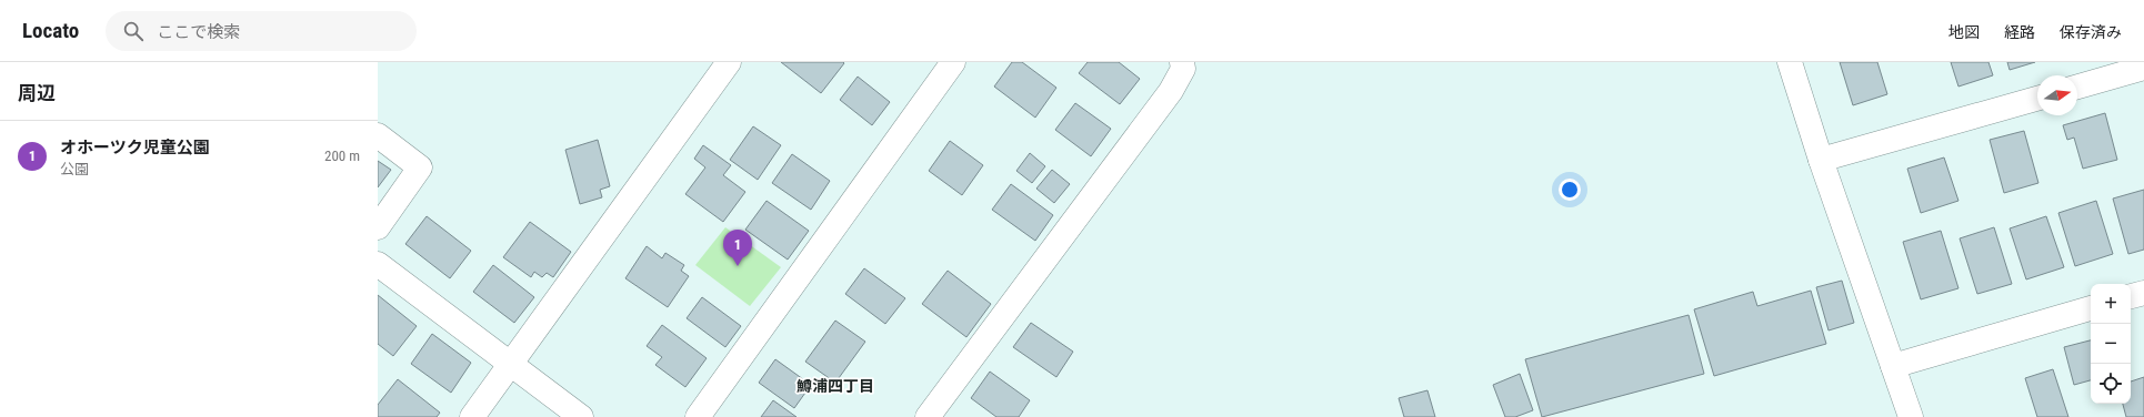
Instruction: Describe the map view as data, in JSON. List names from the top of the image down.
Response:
{
  "districts": ["鱒浦四丁目"],
  "north": "right",
  "page": {
    "header": "Locato",
    "search": "ここで検索",
    "nav": ["地図", "経路", "保存済み"],
    "heading": "周辺",
    "list": [
      {
        "mark": "1",
        "name": "オホーツク児童公園",
        "note": "公園",
        "value": "200 m"
      }
    ],
    "pins": "1",
    "map_buttons": ["+", "−"]
  }
}
